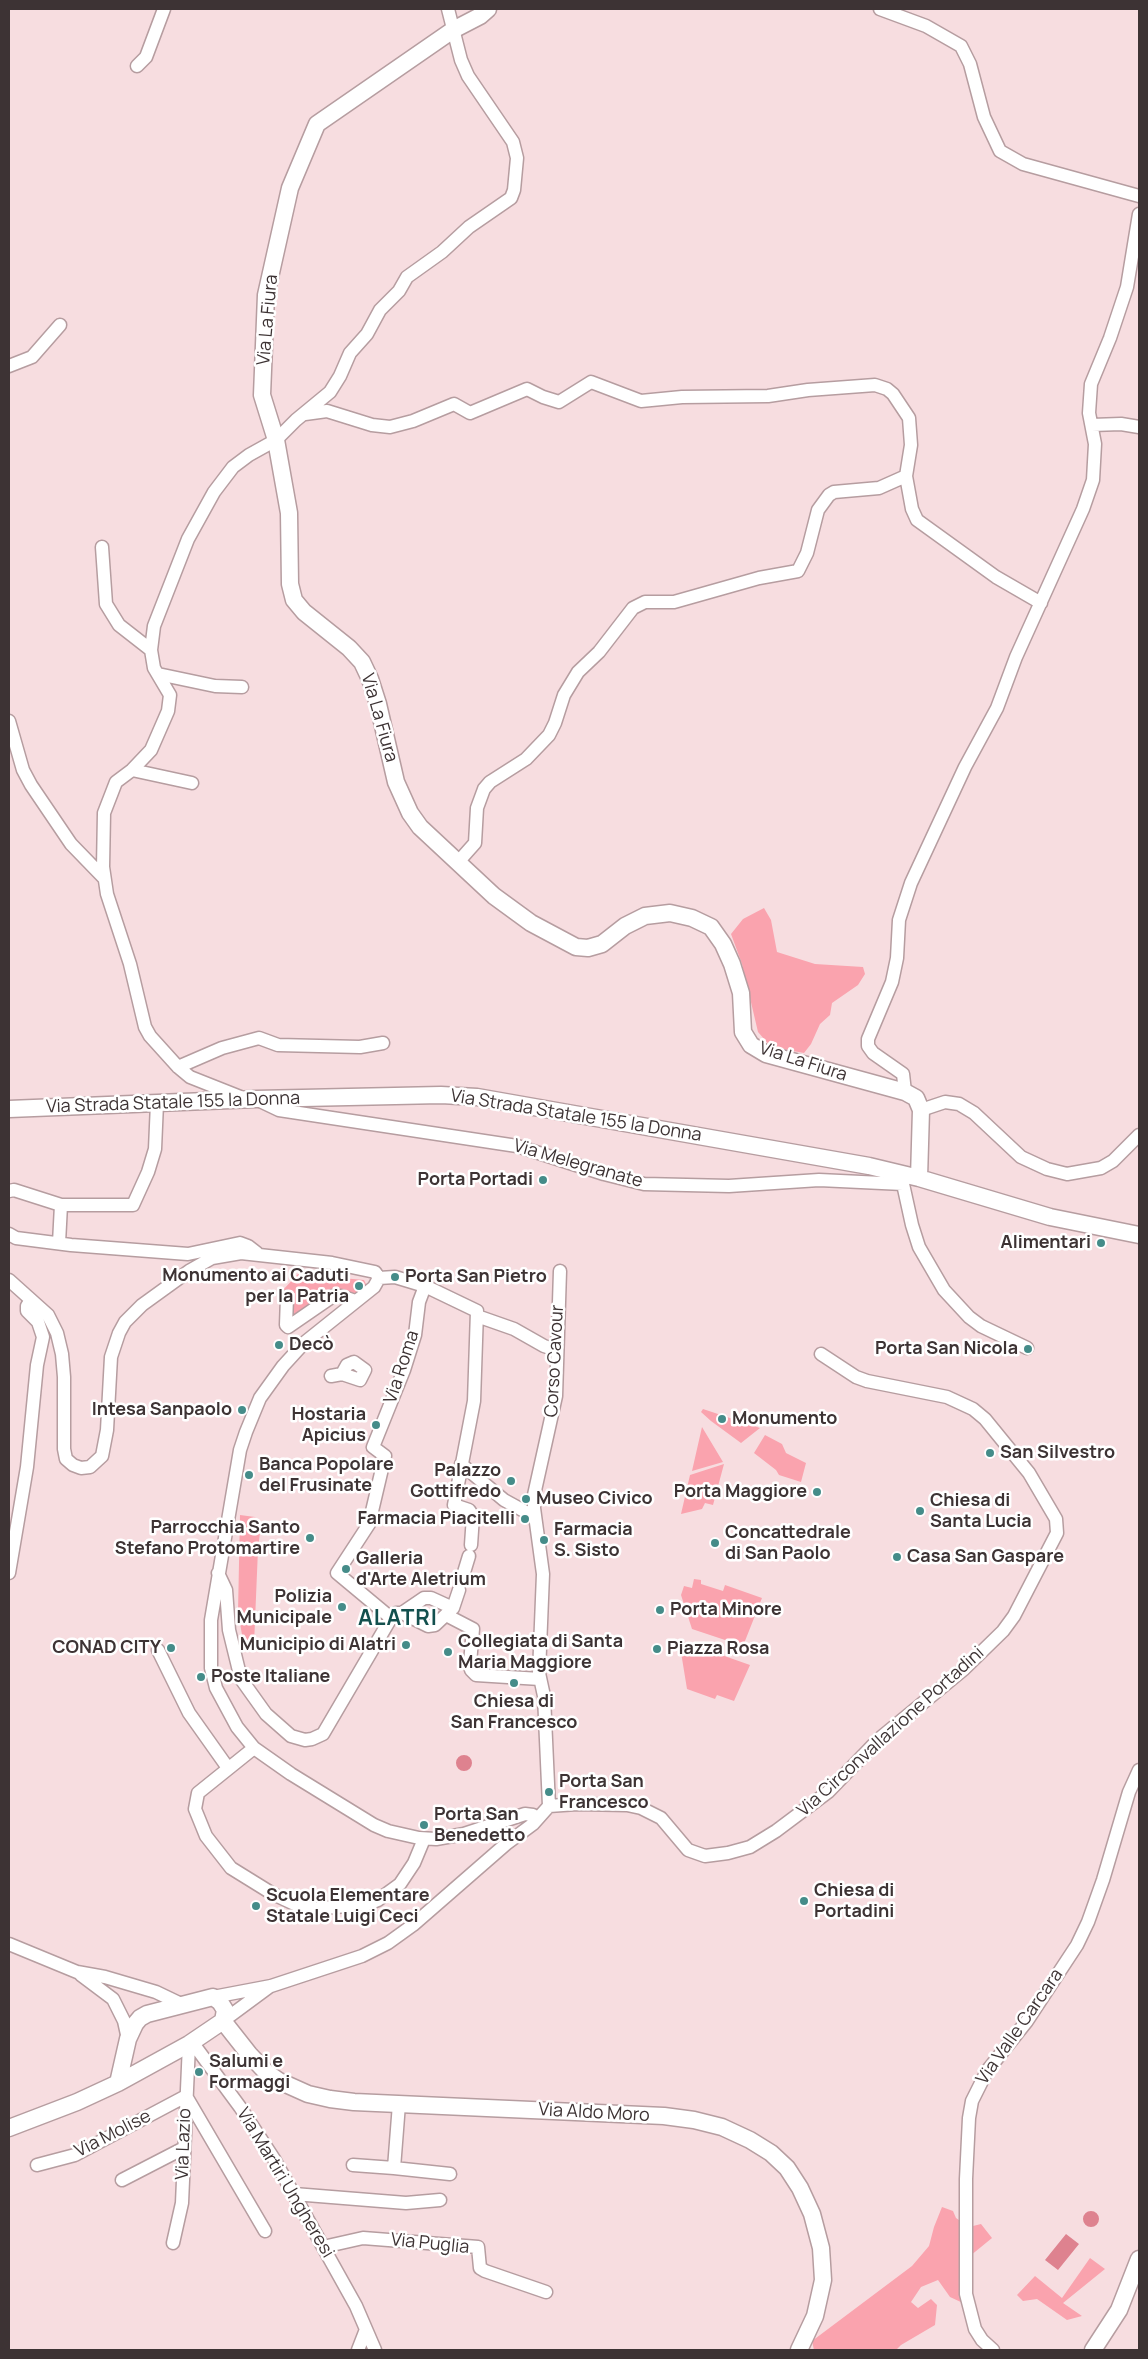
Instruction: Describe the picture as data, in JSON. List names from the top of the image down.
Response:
{
  "streets": {
    "main road": ["Via La Fiura", "Via Strada Statale 155 la Donna", "Via Aldo Moro"],
    "street": [
      "Via Melegranate",
      "Corso Cavour",
      "Via Roma",
      "Via Circonvallazione Portadini",
      "Via Valle Carcara",
      "Via Molise",
      "Via Lazio",
      "Via Martiri Ungheresi",
      "Via Puglia"
    ]
  },
  "crossings": [
    ["Via Strada Statale 155 la Donna", "Via Melegranate"],
    ["Corso Cavour", "Via Circonvallazione Portadini"],
    ["Via Molise", "Via Lazio"],
    ["Via Lazio", "Via Martiri Ungheresi"],
    ["Via Martiri Ungheresi", "Via Puglia"]
  ],
  "districts": ["ALATRI"],
  "places": [
    "Porta Portadi",
    "Alimentari",
    "Porta San Pietro",
    "Monumento ai Caduti per la Patria",
    "Decò",
    "Porta San Nicola",
    "Intesa Sanpaolo",
    "Monumento",
    "Hostaria Apicius",
    "San Silvestro",
    "Banca Popolare del Frusinate",
    "Palazzo Gottifredo",
    "Porta Maggiore",
    "Museo Civico",
    "Chiesa di Santa Lucia",
    "Farmacia Piacitelli",
    "Parrocchia Santo Stefano Protomartire",
    "Farmacia S. Sisto",
    "Concattedrale di San Paolo",
    "Casa San Gaspare",
    "Galleria d'Arte Aletrium",
    "Polizia Municipale",
    "Porta Minore",
    "Municipio di Alatri",
    "CONAD CITY",
    "Piazza Rosa",
    "Collegiata di Santa Maria Maggiore",
    "Poste Italiane",
    "Chiesa di San Francesco",
    "Porta San Francesco",
    "Porta San Benedetto",
    "Chiesa di Portadini",
    "Scuola Elementare Statale Luigi Ceci",
    "Salumi e Formaggi"
  ]
}
